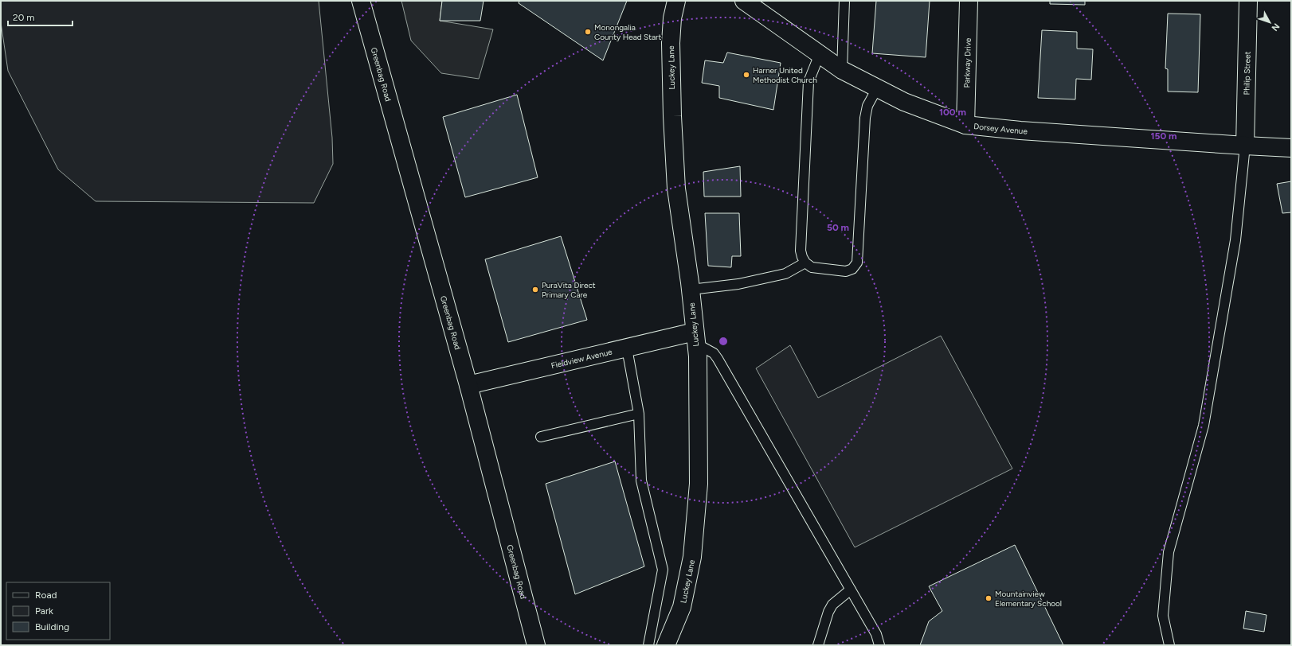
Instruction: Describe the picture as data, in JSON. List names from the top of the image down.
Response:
{
  "streets": {
    "street": [
      "Parkway Drive",
      "Luckey Lane",
      "Philip Street",
      "Greenbag Road",
      "Dorsey Avenue",
      "Fieldview Avenue"
    ]
  },
  "crossings": [
    ["Parkway Drive", "Dorsey Avenue"],
    ["Luckey Lane", "Fieldview Avenue"],
    ["Philip Street", "Dorsey Avenue"],
    ["Greenbag Road", "Fieldview Avenue"]
  ],
  "places": [
    "Monongalia County Head Start",
    "Harner United Methodist Church",
    "PuraVita Direct Primary Care",
    "Mountainview Elementary School"
  ],
  "legend": ["Road", "Park", "Building"],
  "scale_bar": "20 m",
  "north": "bottom right",
  "rings": ["100 m", "150 m", "50 m"]
}
